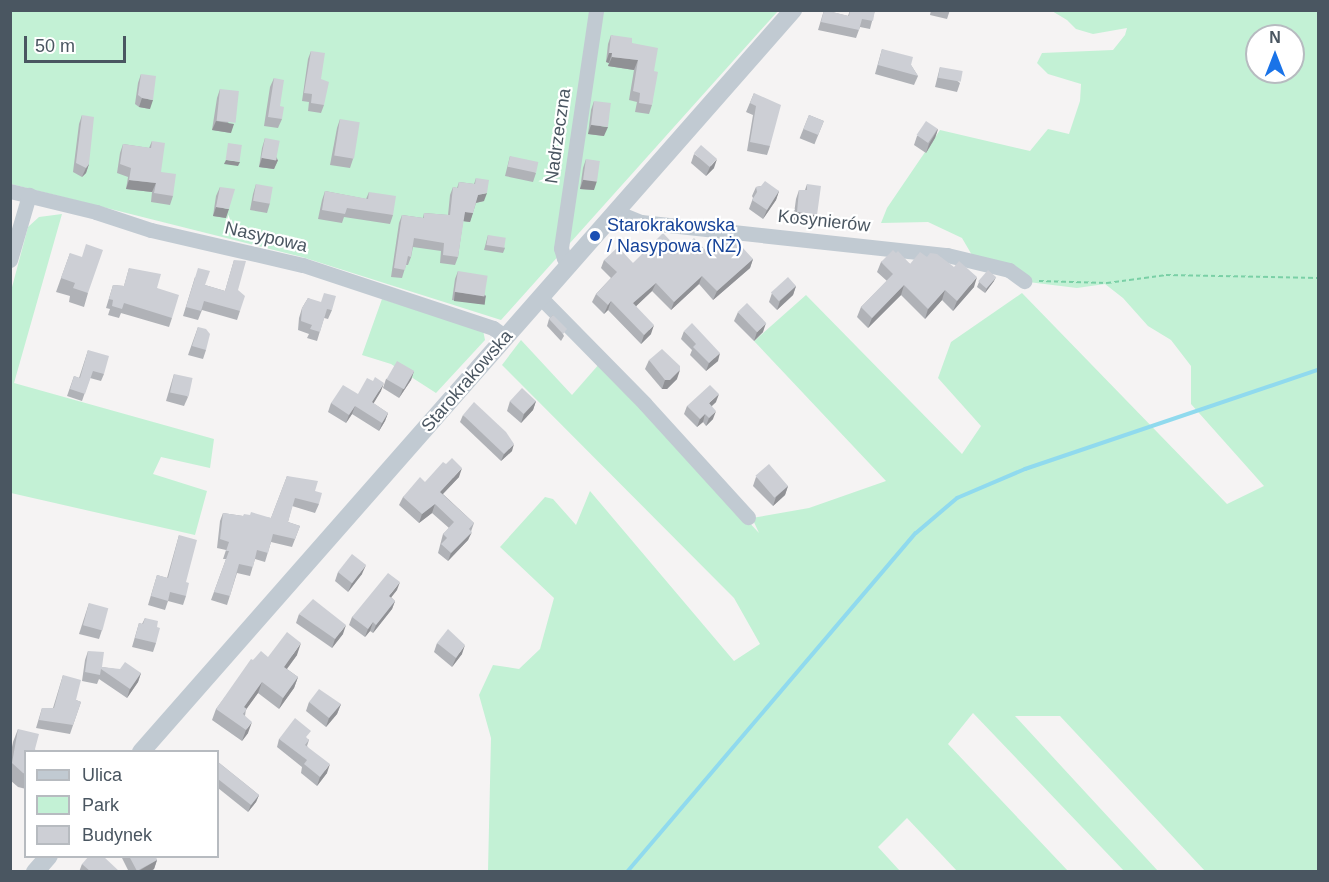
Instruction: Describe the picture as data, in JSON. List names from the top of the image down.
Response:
{
  "streets": {
    "street": [
      "Nadrzeczna",
      "Kosynierów",
      "Nasypowa",
      "Starokrakowska"
    ]
  },
  "crossings": [
    ["Nadrzeczna", "Starokrakowska"],
    ["Kosynierów", "Starokrakowska"],
    ["Nasypowa", "Starokrakowska"]
  ],
  "places": ["Starokrakowska / Nasypowa (NŻ)"],
  "legend": ["Ulica", "Park", "Budynek"],
  "scale_bar": "50 m",
  "north": "top"
}
